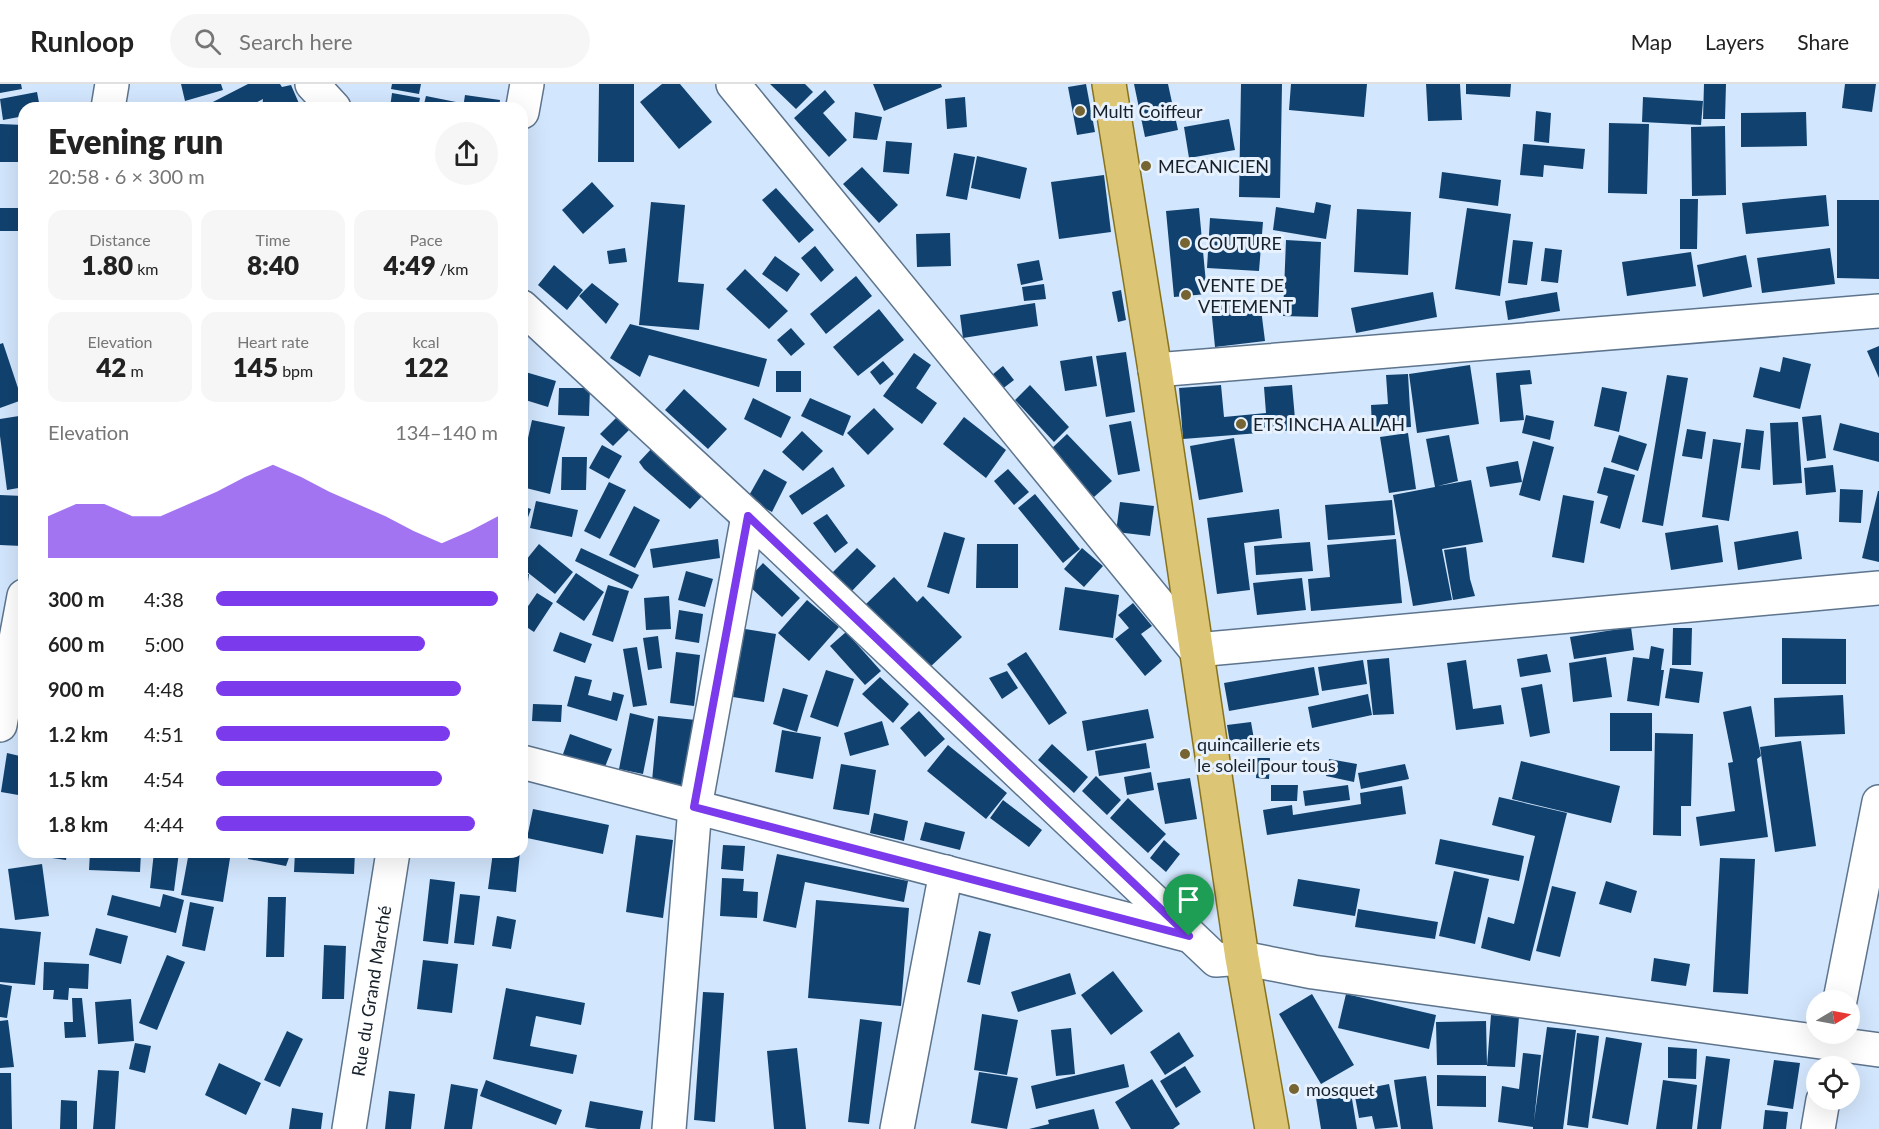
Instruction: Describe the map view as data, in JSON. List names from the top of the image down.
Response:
{
  "streets": {
    "street": ["Rue du Grand Marché"]
  },
  "places": [
    "Multi Coiffeur",
    "MECANICIEN",
    "COUTURE",
    "VENTE DE VETEMENT",
    "ETS INCHA ALLAH",
    "quincaillerie ets le soleil pour tous",
    "mosquet"
  ],
  "north": "right",
  "page": {
    "header": "Runloop",
    "search": "Search here",
    "nav": ["Map", "Layers", "Share"],
    "heading": ["Evening run", "20:58 · 6 × 300 m"],
    "stats": [
      ["Distance", "1.80 km"],
      ["Time", "8:40"],
      ["Pace", "4:49 /km"],
      ["Elevation", "42 m"],
      ["Heart rate", "145 bpm"],
      ["kcal", "122"]
    ],
    "chart": ["Elevation", "134–140 m"],
    "list": [
      {
        "name": "300 m",
        "note": "4:38"
      },
      {
        "name": "600 m",
        "note": "5:00"
      },
      {
        "name": "900 m",
        "note": "4:48"
      },
      {
        "name": "1.2 km",
        "note": "4:51"
      },
      {
        "name": "1.5 km",
        "note": "4:54"
      },
      {
        "name": "1.8 km",
        "note": "4:44"
      }
    ]
  }
}
